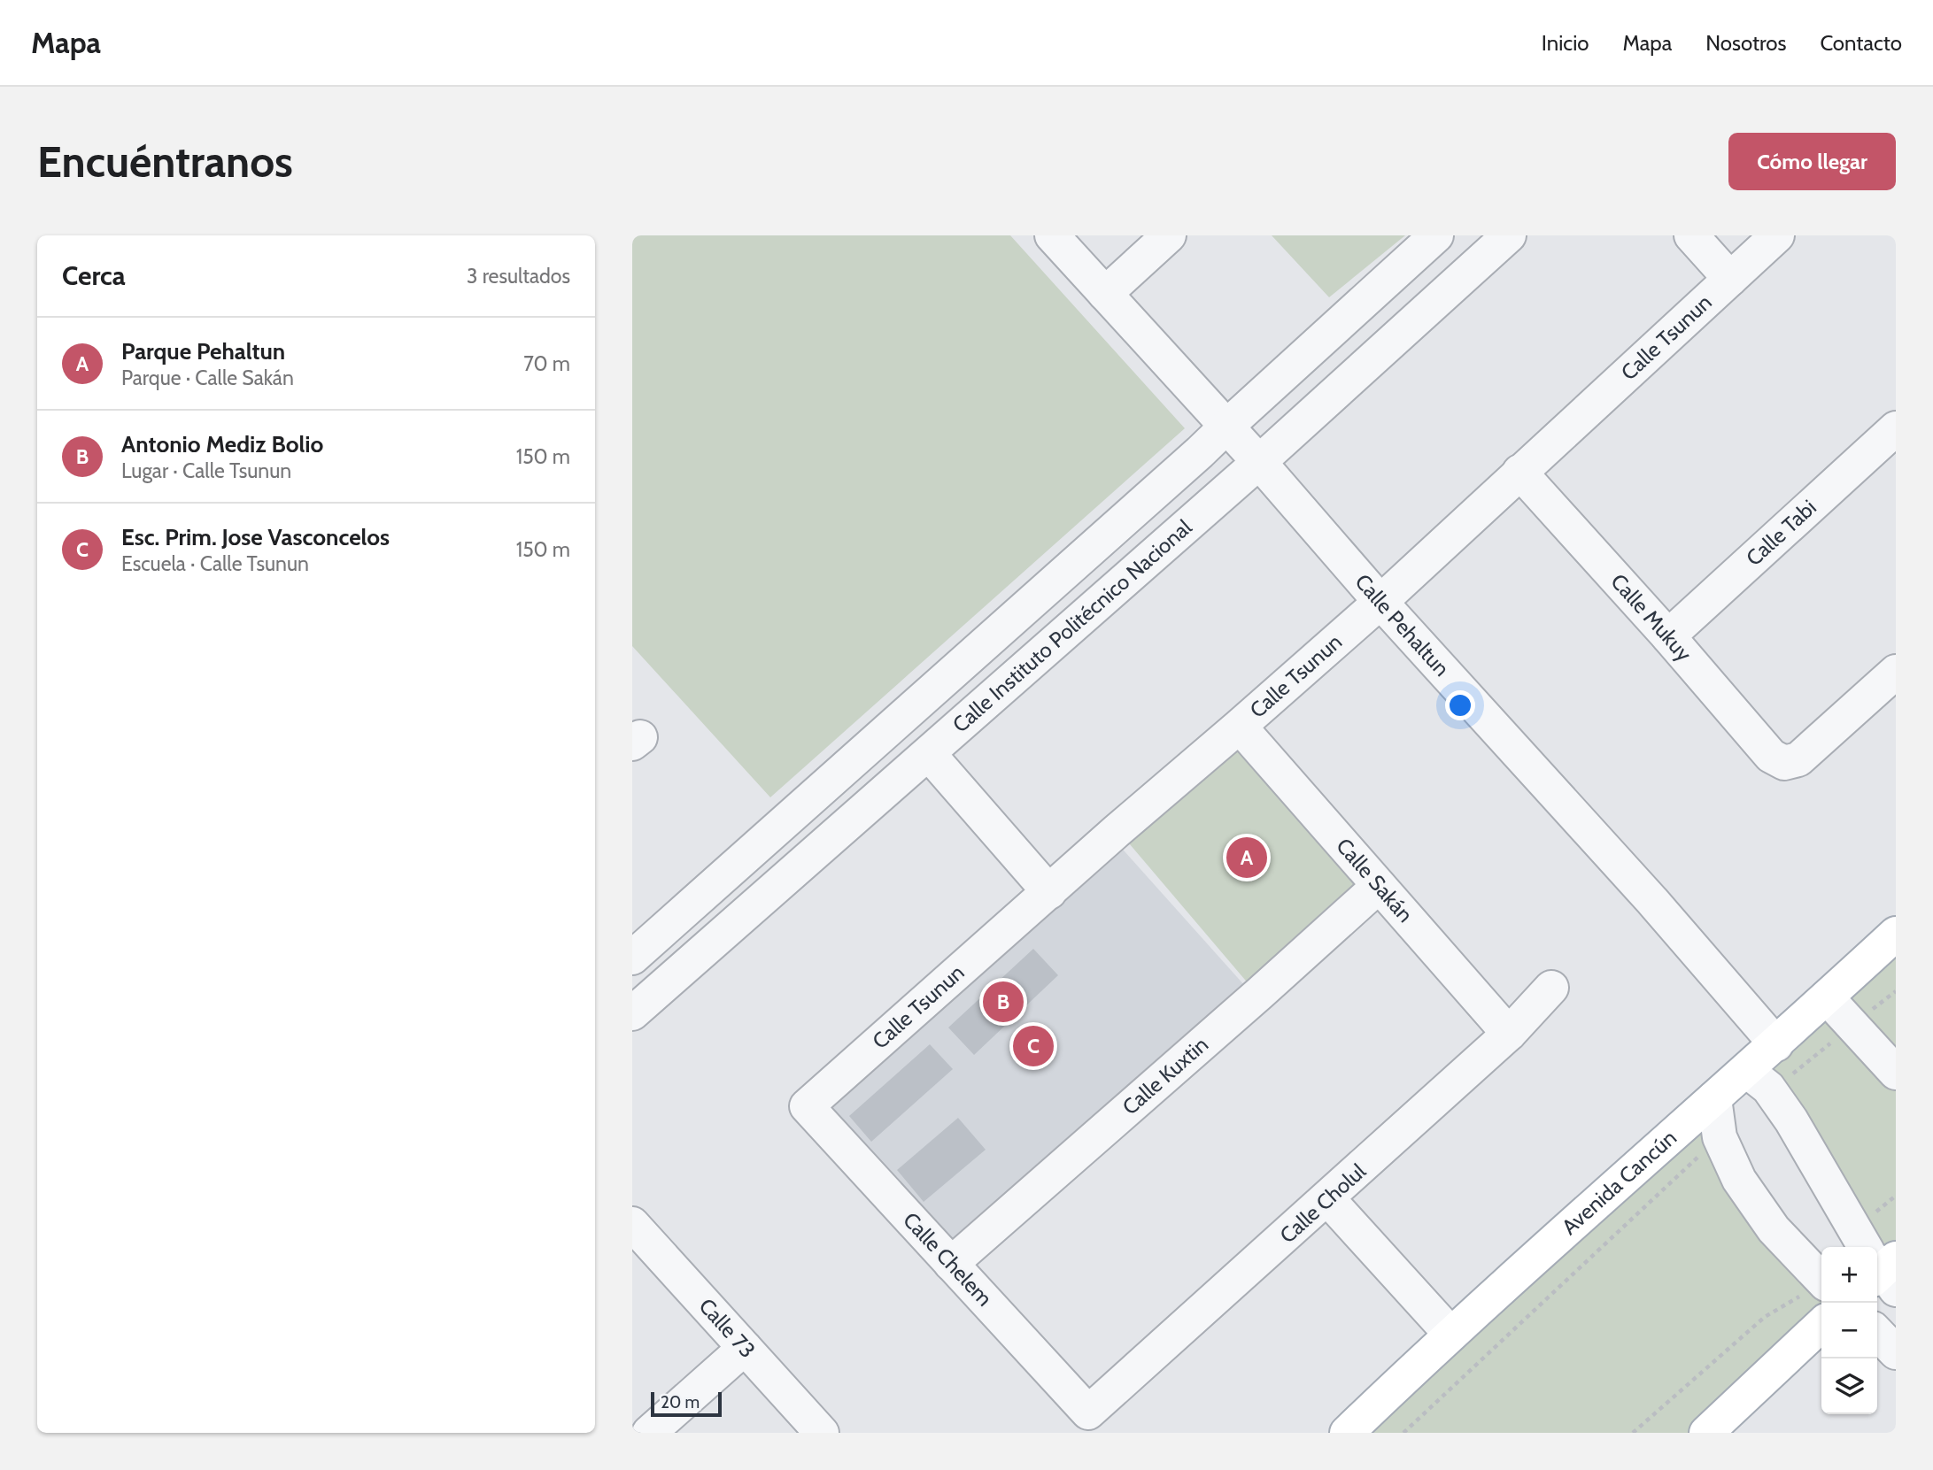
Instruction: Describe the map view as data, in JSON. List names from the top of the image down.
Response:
{
  "streets": {
    "main road": ["Avenida Cancún"],
    "street": [
      "Calle Tsunun",
      "Calle Tabi",
      "Calle Mukuy",
      "Calle Pehaltun",
      "Calle Instituto Politécnico Nacional",
      "Calle Sakán",
      "Calle Kuxtin",
      "Calle Cholul",
      "Calle Chelem",
      "Calle 73"
    ]
  },
  "crossings": [
    ["Calle Tsunun", "Calle Mukuy"],
    ["Calle Tsunun", "Calle Pehaltun"],
    ["Calle Tsunun", "Calle Sakán"],
    ["Calle Tsunun", "Calle Chelem"],
    ["Calle Tabi", "Calle Mukuy"],
    ["Calle Pehaltun", "Calle Instituto Politécnico Nacional"],
    ["Calle Pehaltun", "Avenida Cancún"],
    ["Calle Sakán", "Calle Kuxtin"],
    ["Calle Sakán", "Calle Cholul"],
    ["Calle Kuxtin", "Calle Chelem"],
    ["Calle Cholul", "Calle Chelem"]
  ],
  "scale_bar": "20 m",
  "page": {
    "header": "Mapa",
    "nav": [
      "Inicio",
      "Mapa",
      "Nosotros",
      "Contacto"
    ],
    "buttons": "Cómo llegar",
    "title": "Encuéntranos",
    "heading": ["Cerca", "3 resultados"],
    "list": [
      {
        "mark": "A",
        "name": "Parque Pehaltun",
        "note": "Parque · Calle Sakán",
        "value": "70 m"
      },
      {
        "mark": "B",
        "name": "Antonio Mediz Bolio",
        "note": "Lugar · Calle Tsunun",
        "value": "150 m"
      },
      {
        "mark": "C",
        "name": "Esc. Prim. Jose Vasconcelos",
        "note": "Escuela · Calle Tsunun",
        "value": "150 m"
      }
    ],
    "pins": ["A", "B", "C"],
    "map_buttons": ["+", "−"],
    "scale": "20 m"
  }
}
